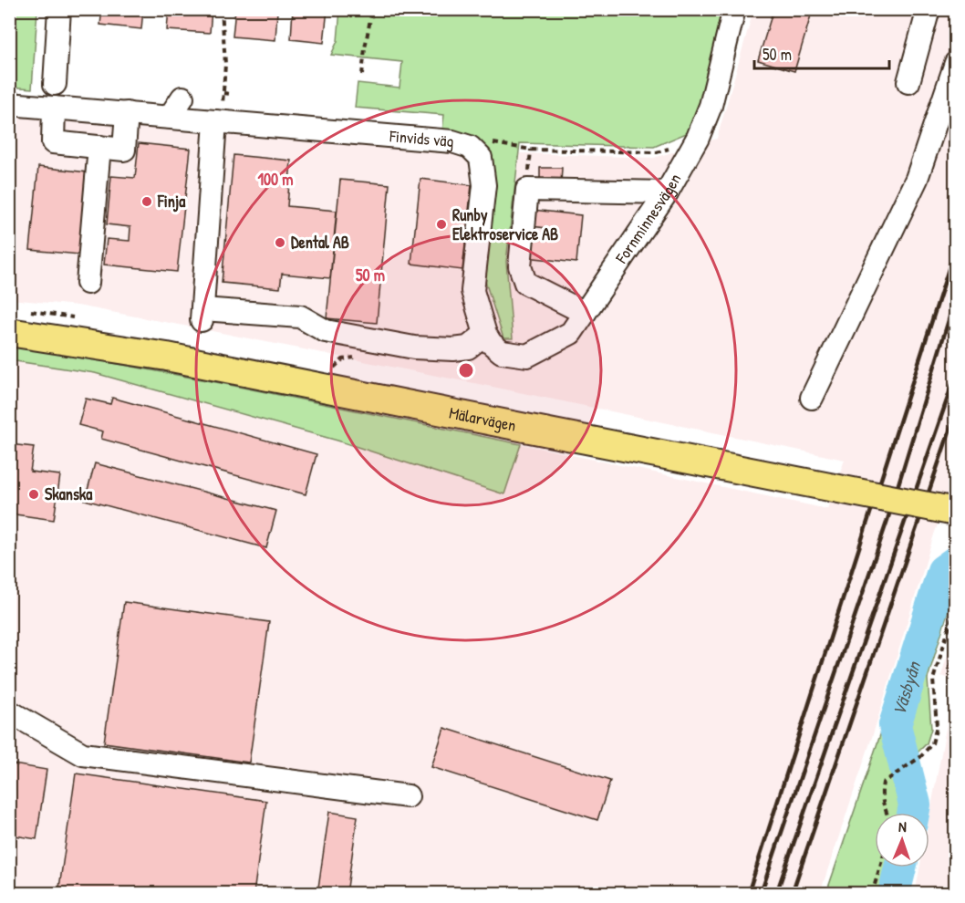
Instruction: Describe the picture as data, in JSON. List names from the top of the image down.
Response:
{
  "streets": {
    "main road": ["Mälarvägen"],
    "street": ["Finvids väg", "Fornminnesvägen"]
  },
  "crossings": [
    ["Finvids väg", "Fornminnesvägen"]
  ],
  "water": ["Väsbyån"],
  "places": [
    "Finja",
    "Runby Elektroservice AB",
    "Dental AB",
    "Skanska"
  ],
  "scale_bar": "50 m",
  "north": "top",
  "rings": ["100 m", "50 m"]
}
